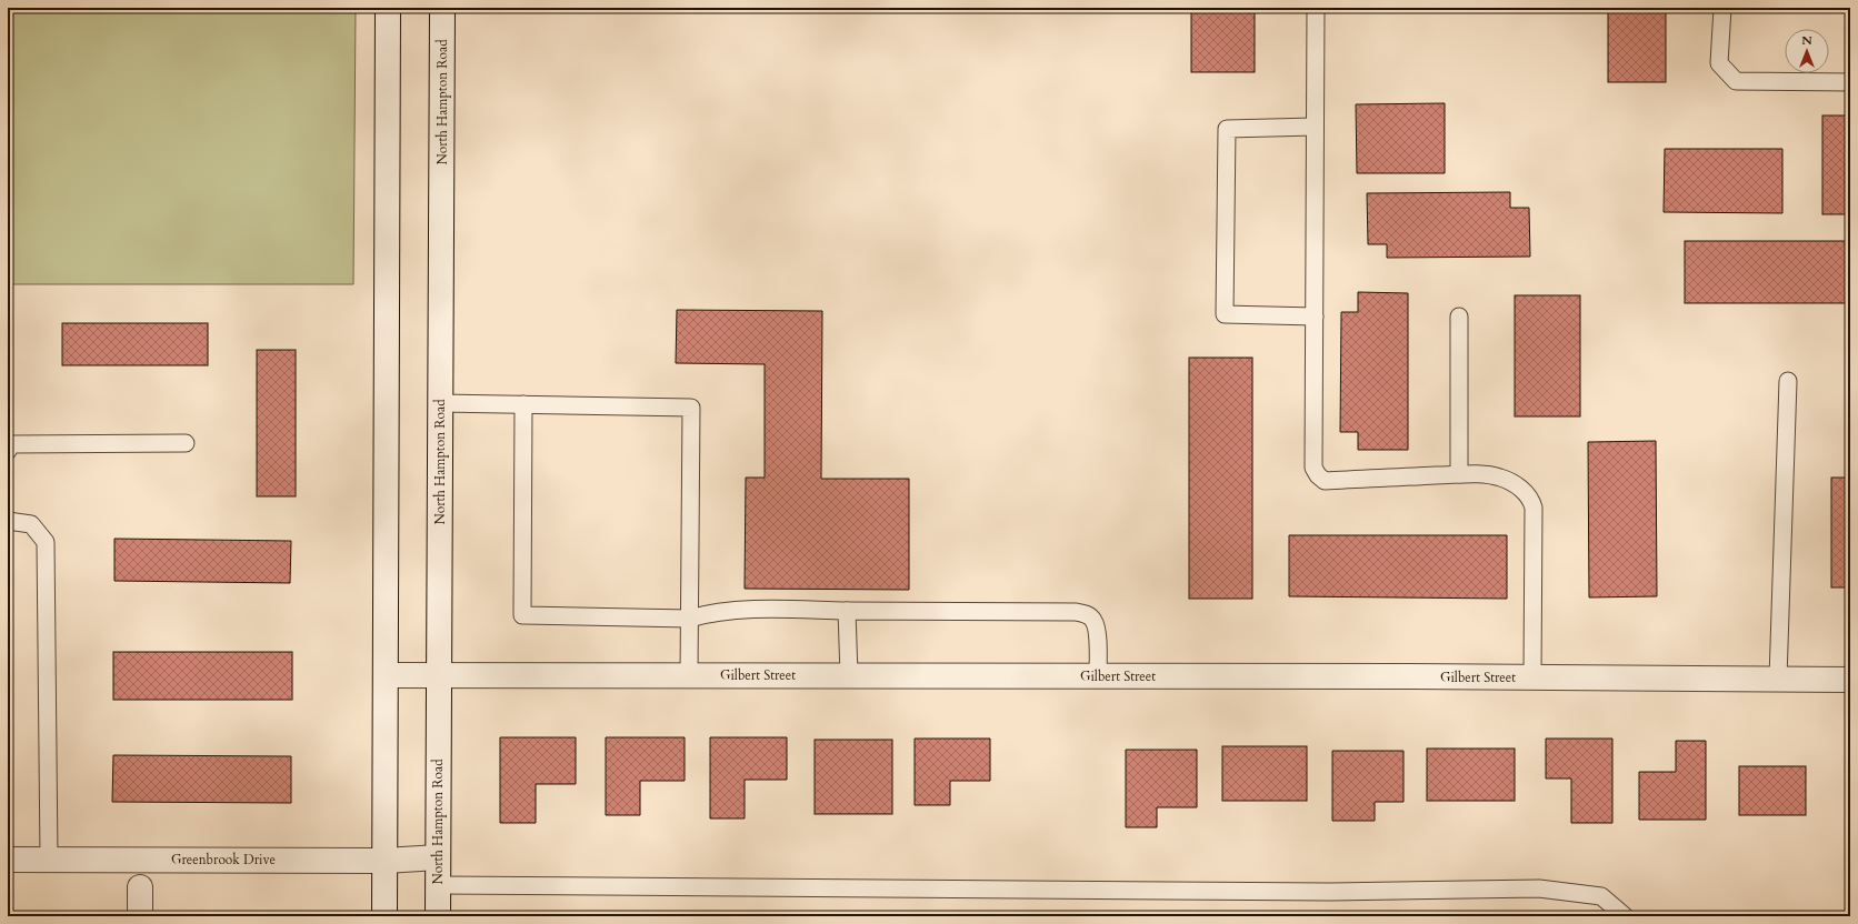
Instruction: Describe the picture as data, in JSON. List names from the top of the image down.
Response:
{
  "streets": {
    "street": ["North Hampton Road", "Gilbert Street", "Greenbrook Drive"]
  },
  "crossings": [
    ["North Hampton Road", "Gilbert Street"],
    ["North Hampton Road", "Greenbrook Drive"]
  ],
  "north": "top"
}
